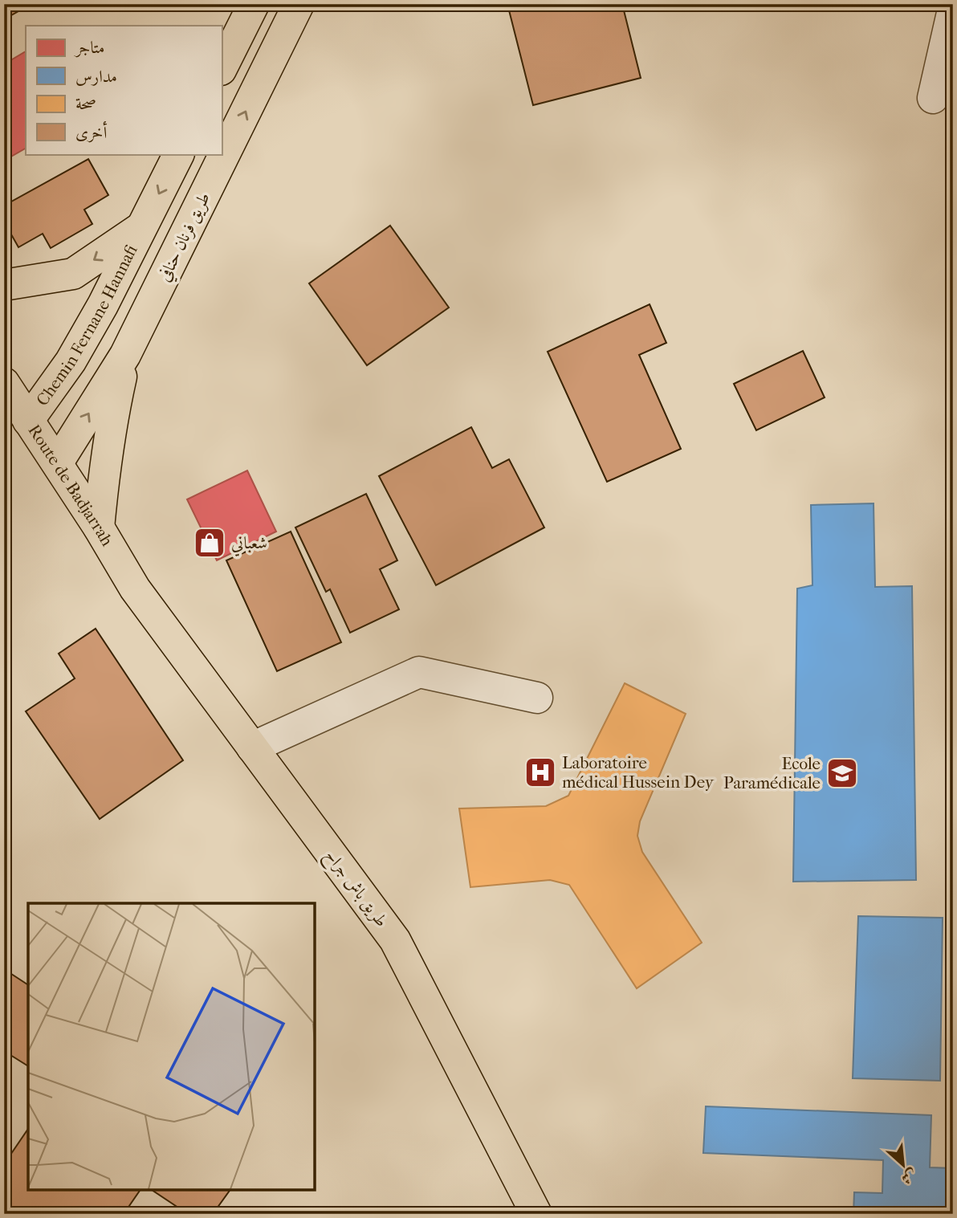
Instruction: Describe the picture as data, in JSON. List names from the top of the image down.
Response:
{
  "streets": {
    "main road": [
      "طريق فرنان حنافي",
      "Chemin Fernane Hannafi",
      "Route de Badjarrah",
      "طريق باش جراح"
    ]
  },
  "crossings": [
    ["طريق فرنان حنافي", "Route de Badjarrah"],
    ["Chemin Fernane Hannafi", "Route de Badjarrah"],
    ["Route de Badjarrah", "طريق باش جراح"]
  ],
  "places": {
    "shop": ["شعباني"],
    "hospital": ["Laboratoire médical Hussein Dey"],
    "school or university": ["Ecole Paramédicale"]
  },
  "legend": [
    "متاجر",
    "مدارس",
    "صحة",
    "أخرى"
  ],
  "north": "bottom right"
}
